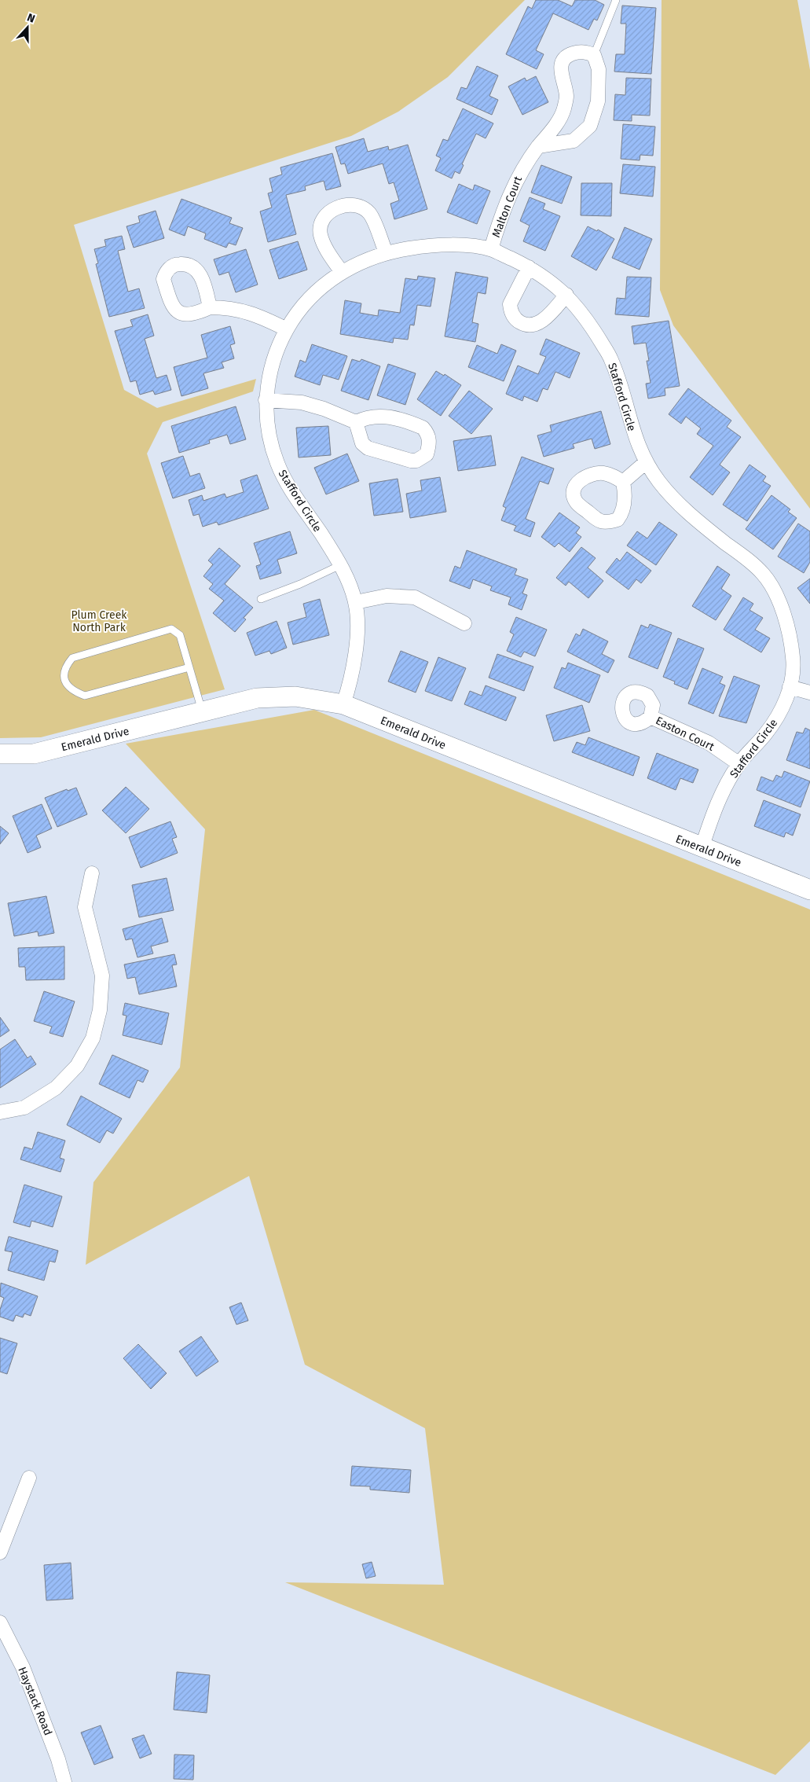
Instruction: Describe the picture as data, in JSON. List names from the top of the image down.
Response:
{
  "streets": {
    "street": [
      "Malton Court",
      "Stafford Circle",
      "Emerald Drive",
      "Easton Court",
      "Haystack Road"
    ]
  },
  "crossings": [
    ["Malton Court", "Stafford Circle"],
    ["Stafford Circle", "Emerald Drive"],
    ["Stafford Circle", "Easton Court"]
  ],
  "parks": ["Plum Creek North Park"],
  "north": "top"
}
